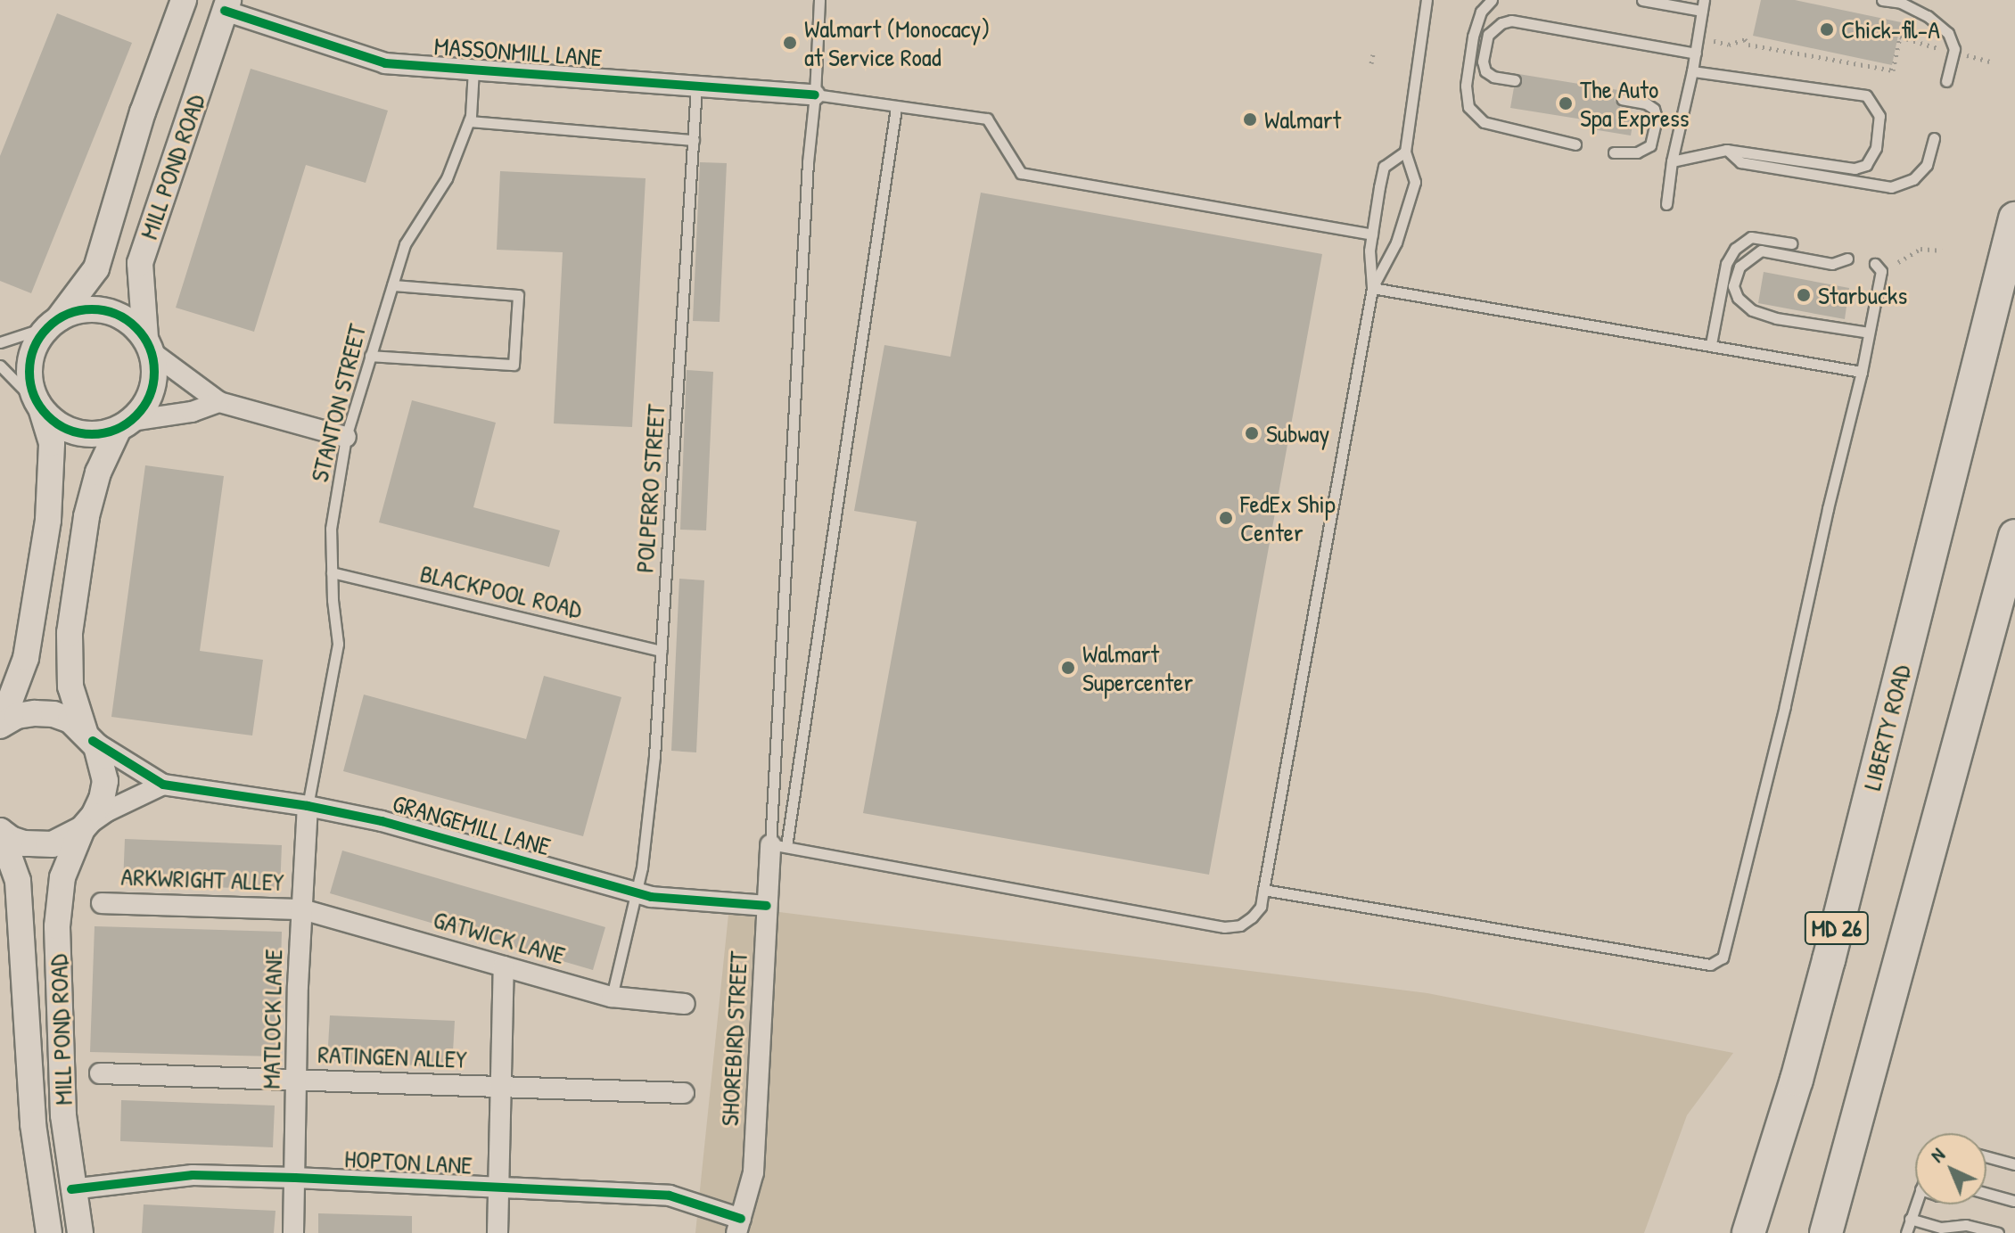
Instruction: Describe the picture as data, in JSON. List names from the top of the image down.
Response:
{
  "streets": {
    "main road": ["LIBERTY ROAD", "MD 26"],
    "street": [
      "MASSONMILL LANE",
      "MILL POND ROAD",
      "GRANGEMILL LANE",
      "ARKWRIGHT ALLEY",
      "GATWICK LANE",
      "MATLOCK LANE",
      "SHOREBIRD STREET",
      "RATINGEN ALLEY",
      "HOPTON LANE"
    ],
    "lane": ["STANTON STREET", "POLPERRO STREET", "BLACKPOOL ROAD"]
  },
  "crossings": [
    ["MASSONMILL LANE", "MILL POND ROAD"],
    ["MASSONMILL LANE", "STANTON STREET"],
    ["MASSONMILL LANE", "POLPERRO STREET"],
    ["MILL POND ROAD", "HOPTON LANE"],
    ["STANTON STREET", "BLACKPOOL ROAD"],
    ["STANTON STREET", "GRANGEMILL LANE"],
    ["STANTON STREET", "MATLOCK LANE"],
    ["POLPERRO STREET", "BLACKPOOL ROAD"],
    ["POLPERRO STREET", "GRANGEMILL LANE"],
    ["POLPERRO STREET", "GATWICK LANE"],
    ["GRANGEMILL LANE", "MATLOCK LANE"],
    ["GRANGEMILL LANE", "SHOREBIRD STREET"],
    ["ARKWRIGHT ALLEY", "GATWICK LANE"],
    ["ARKWRIGHT ALLEY", "MATLOCK LANE"],
    ["GATWICK LANE", "MATLOCK LANE"],
    ["MATLOCK LANE", "RATINGEN ALLEY"],
    ["MATLOCK LANE", "HOPTON LANE"],
    ["SHOREBIRD STREET", "HOPTON LANE"]
  ],
  "places": [
    "Chick-fil-A",
    "Walmart (Monocacy) at Service Road",
    "The Auto Spa Express",
    "Walmart",
    "Starbucks",
    "Subway",
    "FedEx Ship Center",
    "Walmart Supercenter"
  ],
  "north": "top left"
}
